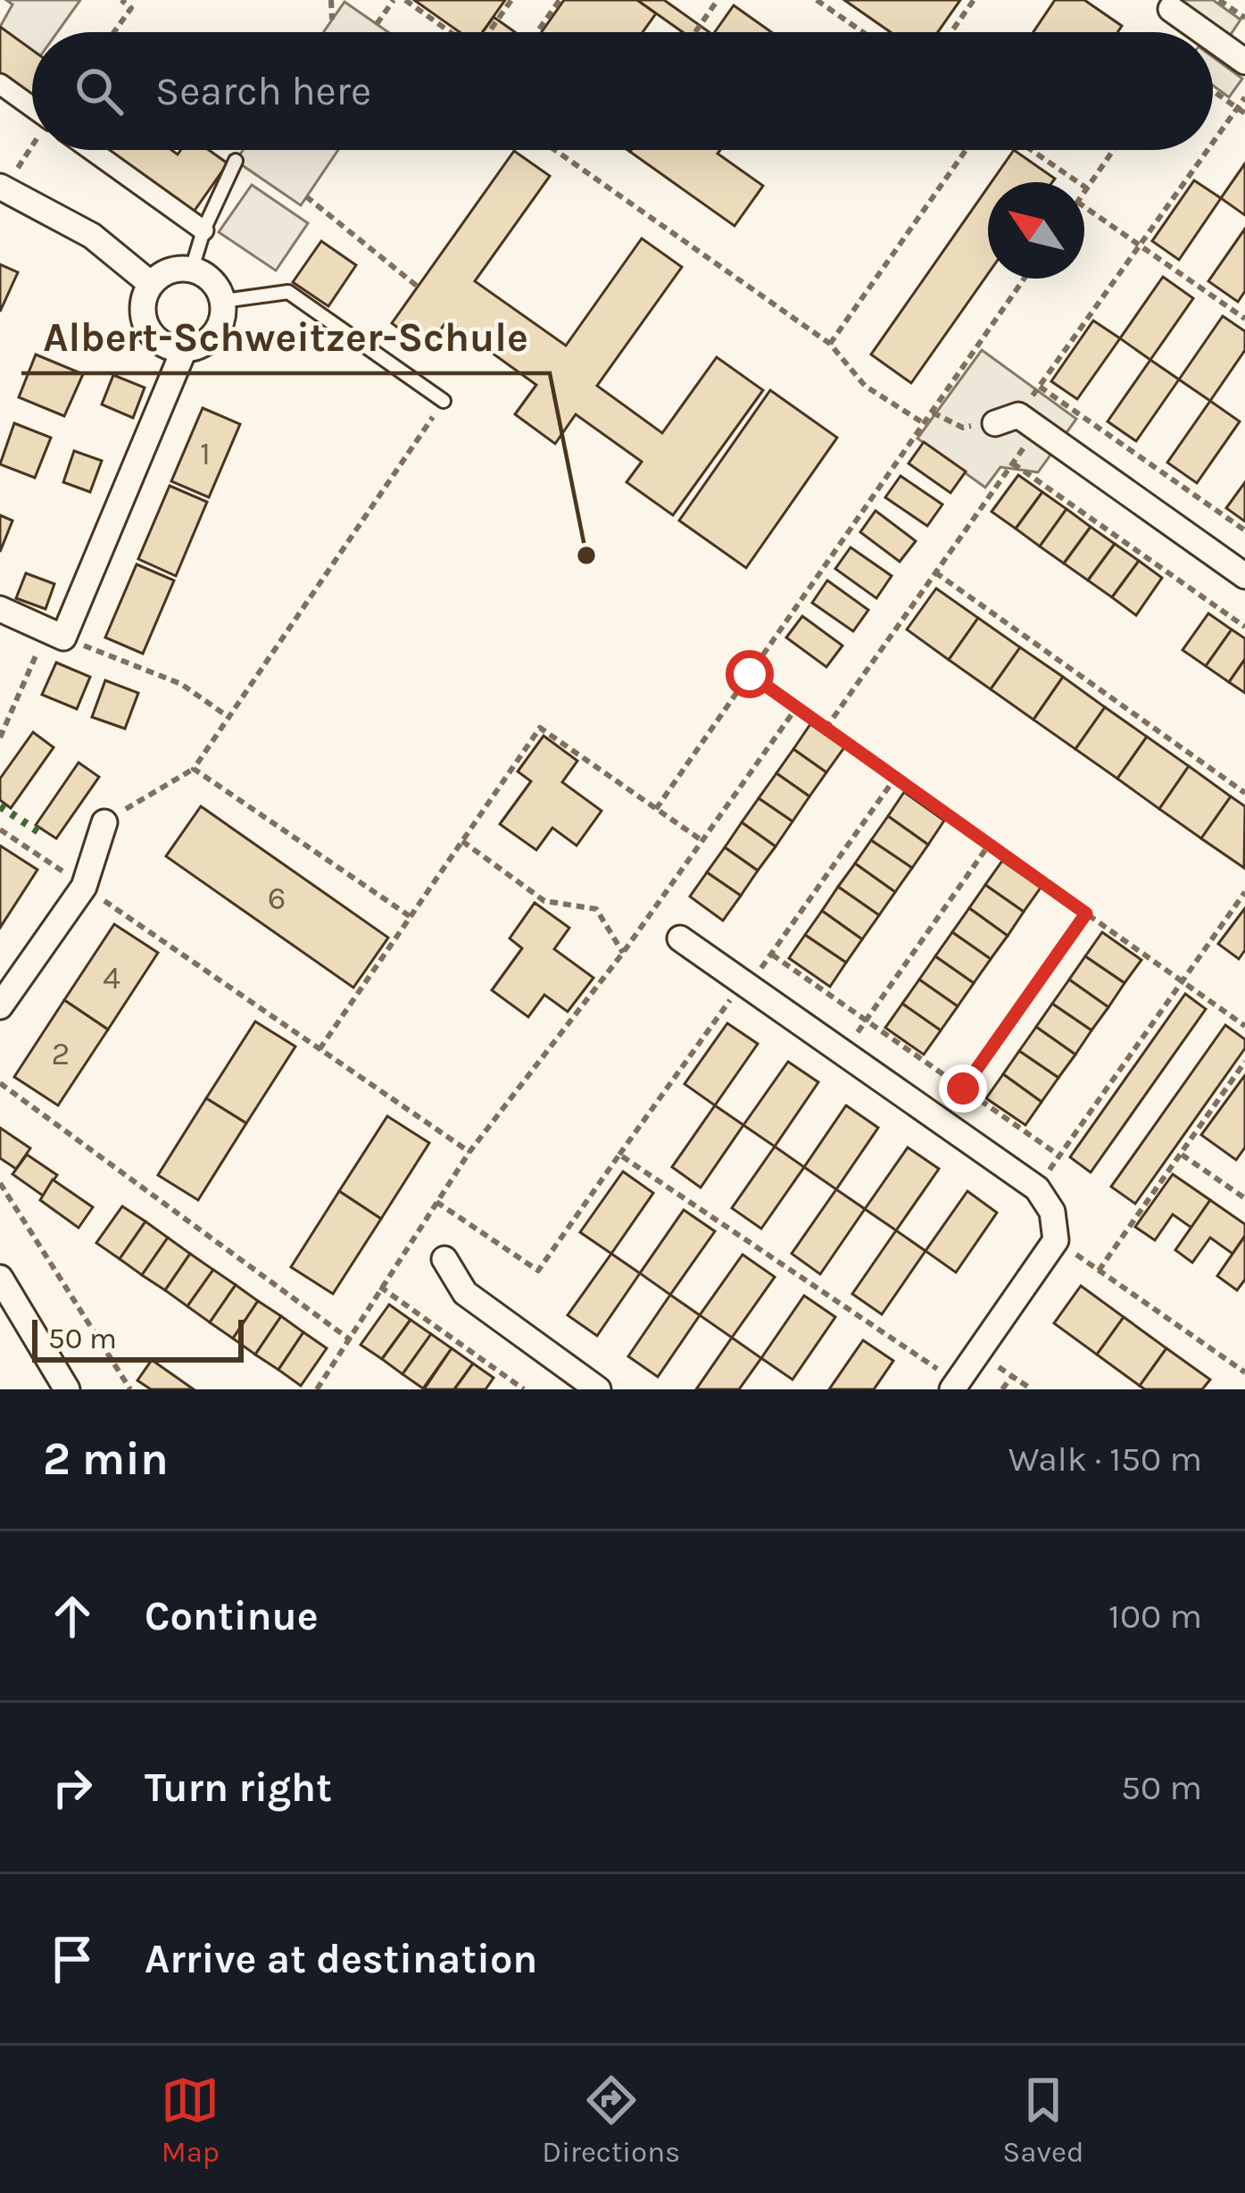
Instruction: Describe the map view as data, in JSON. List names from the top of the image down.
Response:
{
  "places": ["Albert-Schweitzer-Schule"],
  "house_numbers": [
    "1",
    "6",
    "4",
    "2"
  ],
  "scale_bar": "50 m",
  "north": "top left",
  "page": {
    "search": "Search here",
    "scale": "50 m",
    "heading": ["2 min", "Walk · 150 m"],
    "list": [
      ["Continue", "100 m"],
      ["Turn right", "50 m"],
      "Arrive at destination"
    ],
    "nav": ["Map", "Directions", "Saved"]
  }
}
